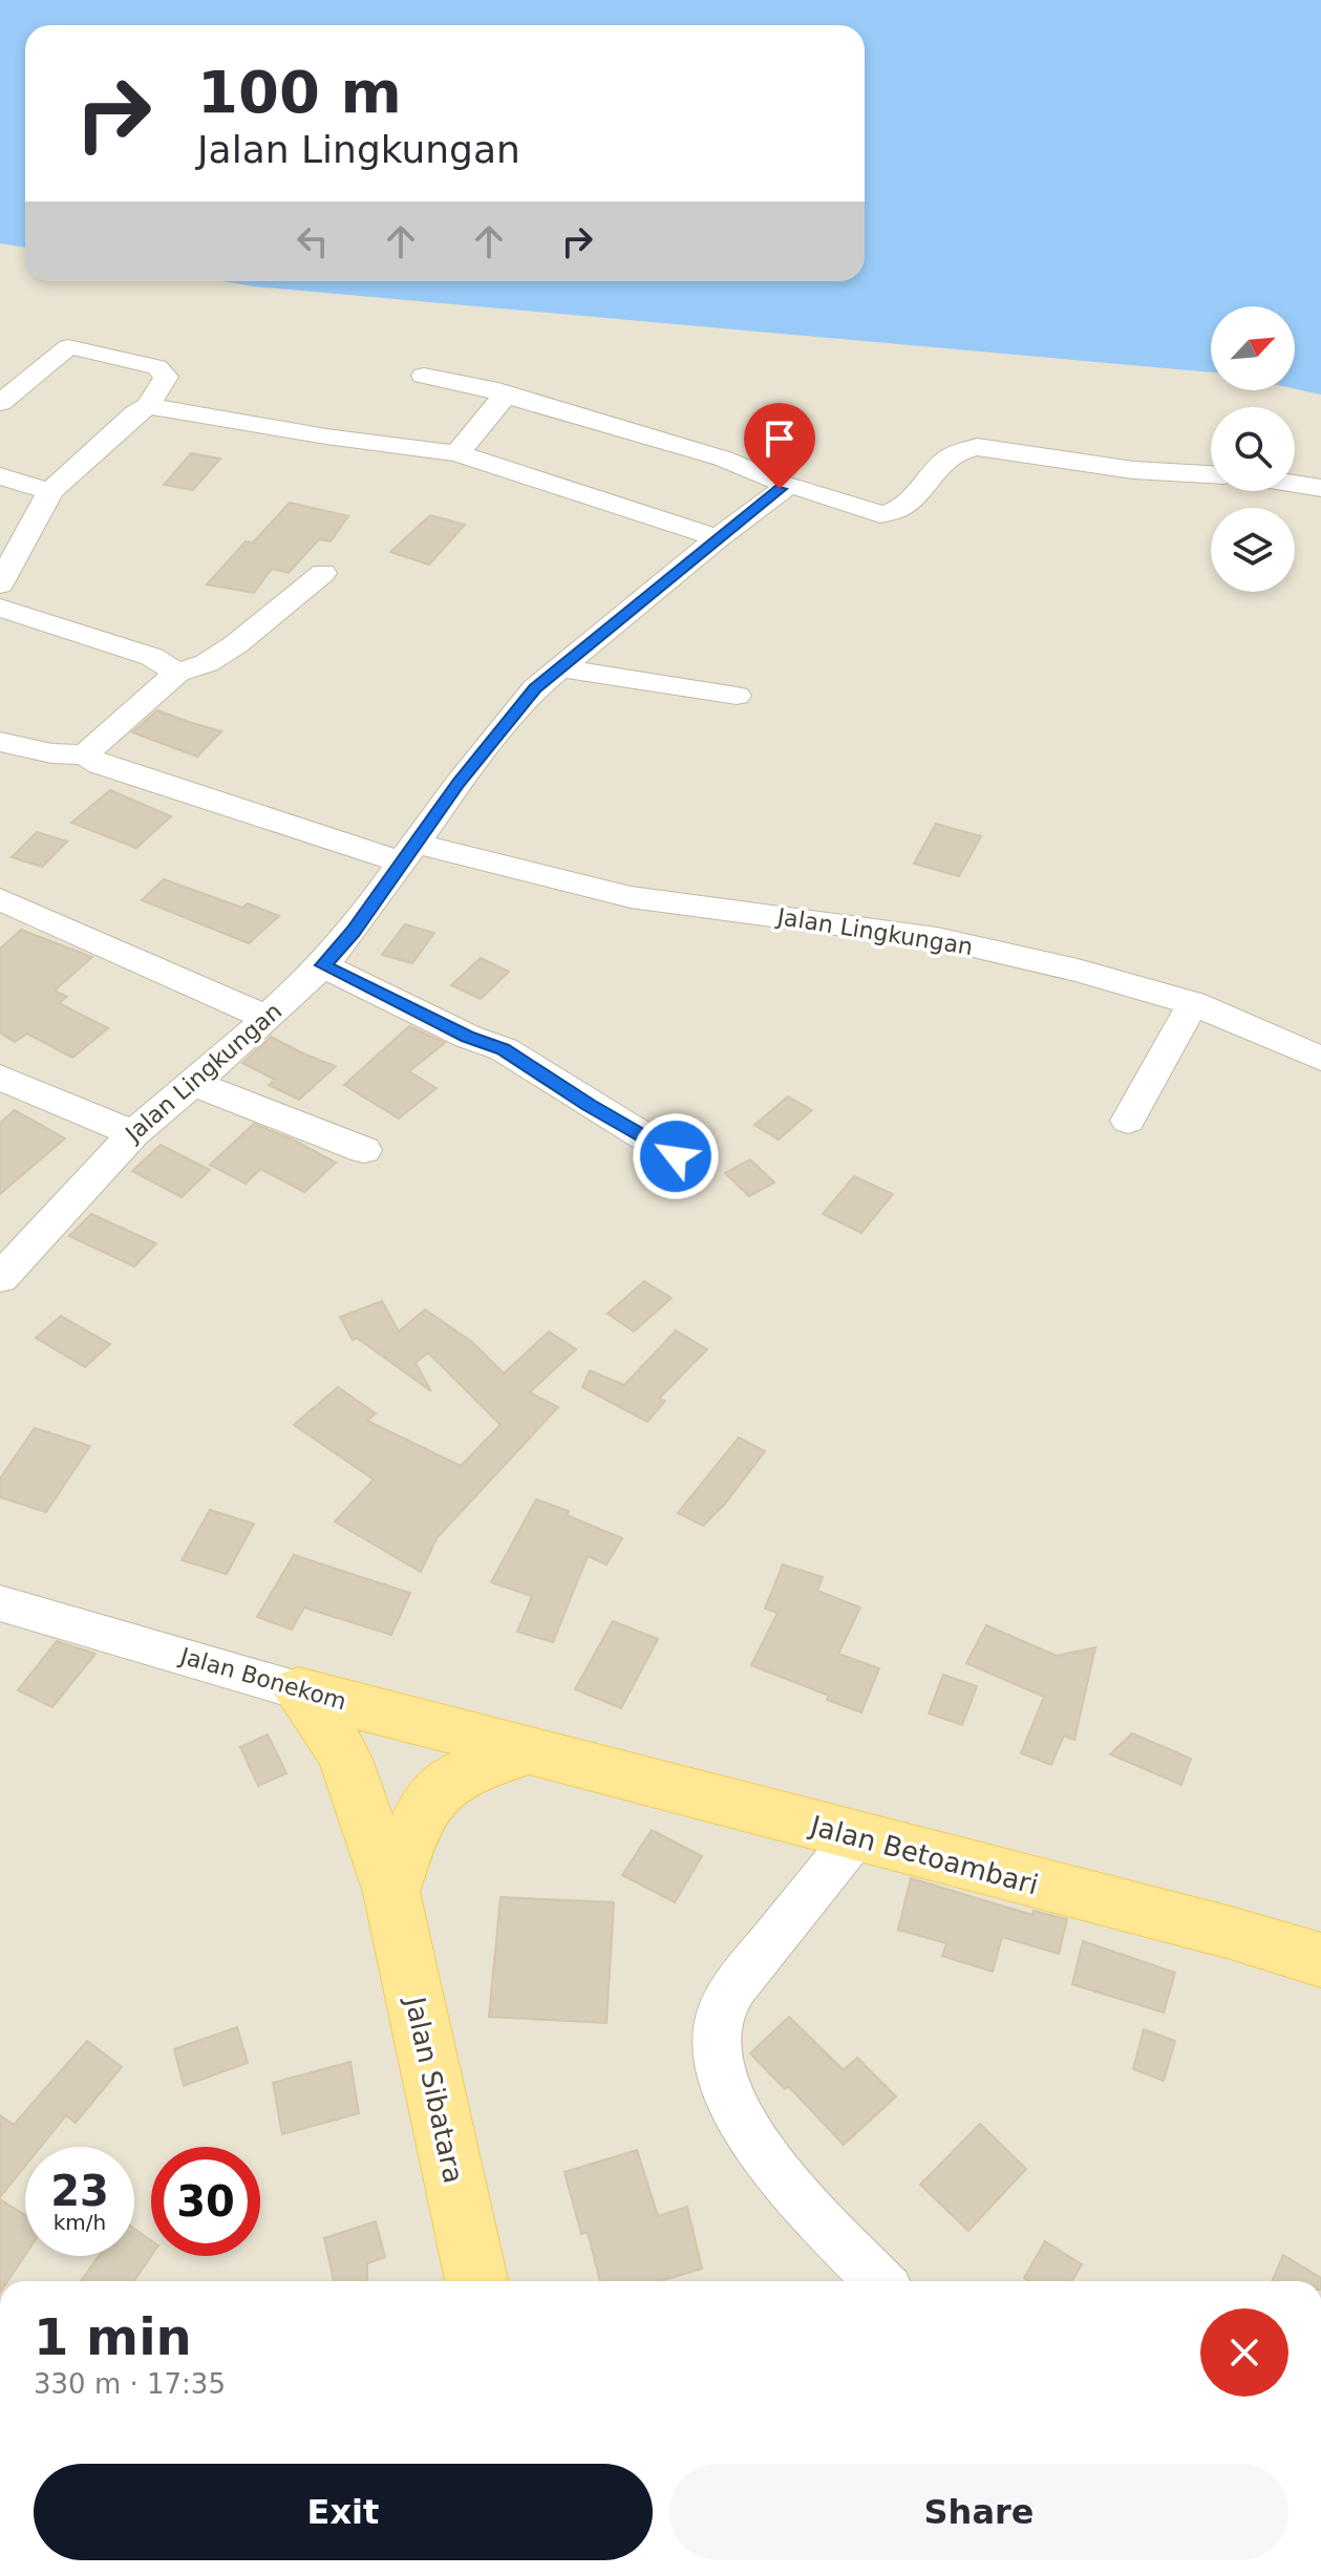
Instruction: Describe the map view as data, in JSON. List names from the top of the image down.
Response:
{
  "streets": {
    "main road": ["Jalan Bonekom", "Jalan Betoambari", "Jalan Sibatara"],
    "street": ["Jalan Lingkungan"]
  },
  "crossings": [
    ["Jalan Bonekom", "Jalan Betoambari"],
    ["Jalan Bonekom", "Jalan Sibatara"]
  ],
  "north": "top right",
  "page": {
    "turn": ["100 m", "Jalan Lingkungan"],
    "speed": "23 km/h",
    "limit": "30",
    "heading": ["1 min", "330 m · 17:35"],
    "buttons": ["Exit", "Share"]
  }
}
